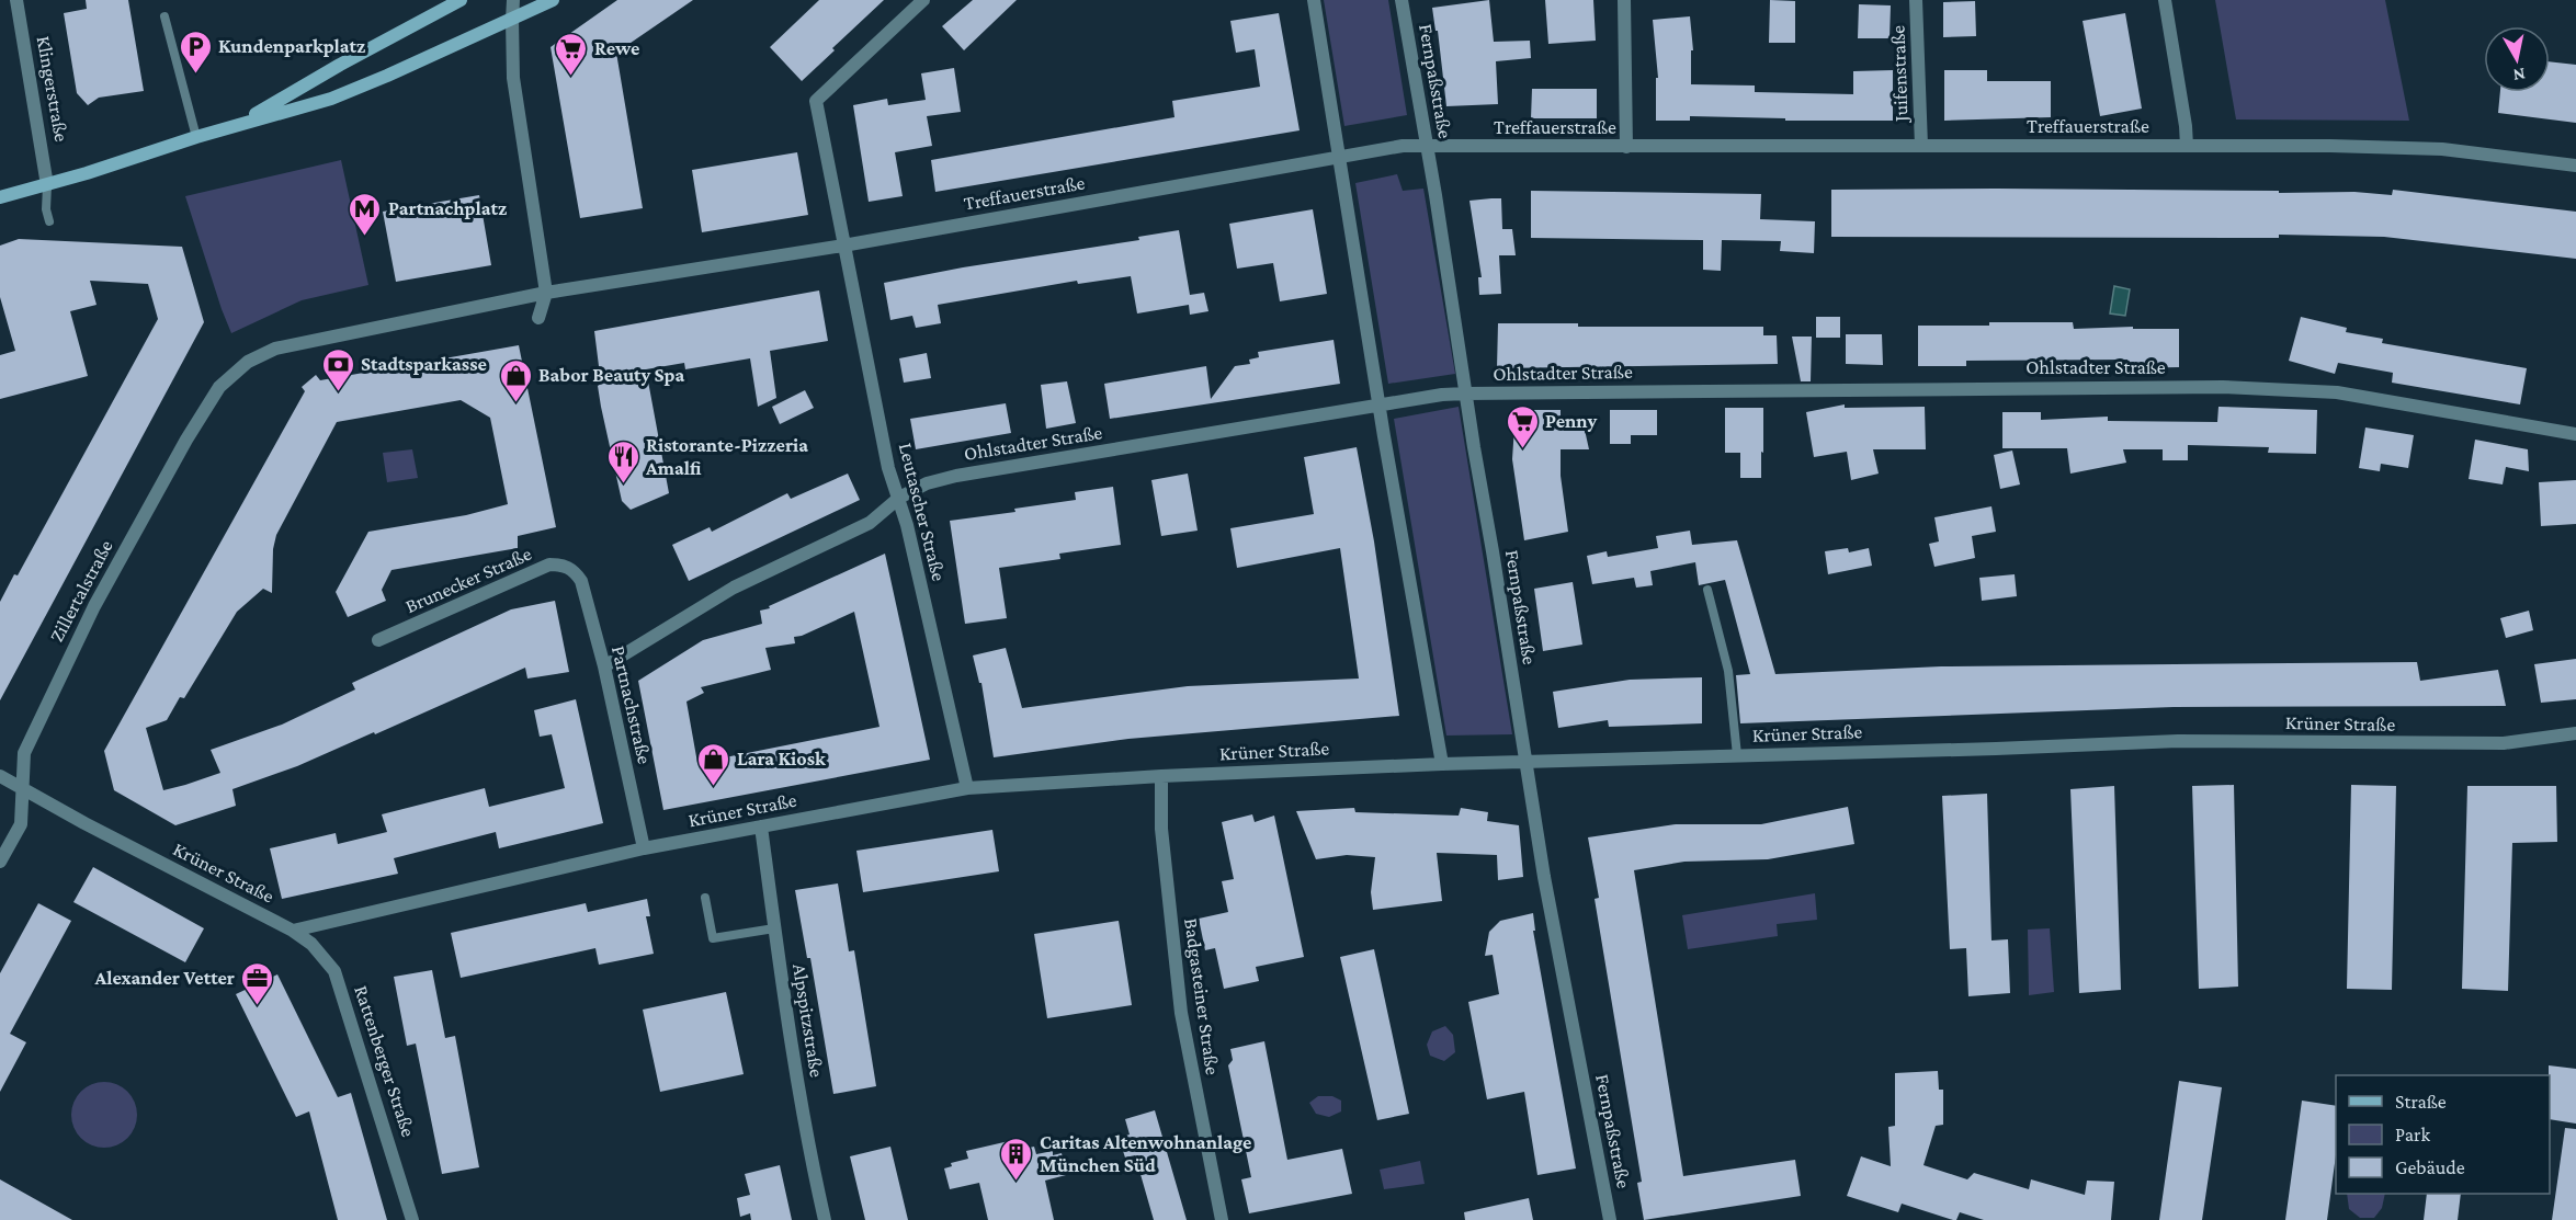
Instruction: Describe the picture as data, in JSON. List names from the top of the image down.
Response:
{
  "streets": {
    "street": [
      "Juifenstraße",
      "Fernpaßstraße",
      "Klingerstraße",
      "Treffauerstraße",
      "Ohlstadter Straße",
      "Leutascher Straße",
      "Brunecker Straße",
      "Zillertalstraße",
      "Partnachstraße",
      "Krüner Straße",
      "Badgasteiner Straße",
      "Alpspitzstraße",
      "Rattenberger Straße"
    ]
  },
  "crossings": [
    ["Juifenstraße", "Treffauerstraße"],
    ["Fernpaßstraße", "Treffauerstraße"],
    ["Fernpaßstraße", "Ohlstadter Straße"],
    ["Fernpaßstraße", "Krüner Straße"],
    ["Treffauerstraße", "Leutascher Straße"],
    ["Treffauerstraße", "Zillertalstraße"],
    ["Ohlstadter Straße", "Leutascher Straße"],
    ["Ohlstadter Straße", "Partnachstraße"],
    ["Leutascher Straße", "Krüner Straße"],
    ["Brunecker Straße", "Partnachstraße"],
    ["Zillertalstraße", "Krüner Straße"],
    ["Partnachstraße", "Krüner Straße"],
    ["Krüner Straße", "Badgasteiner Straße"],
    ["Krüner Straße", "Alpspitzstraße"],
    ["Krüner Straße", "Rattenberger Straße"]
  ],
  "places": {
    "parking": ["Kundenparkplatz"],
    "supermarket": ["Rewe", "Penny"],
    "metro station": ["Partnachplatz"],
    "bank": ["Stadtsparkasse"],
    "shop": ["Babor Beauty Spa", "Lara Kiosk"],
    "restaurant": ["Ristorante-Pizzeria Amalfi"],
    "office": ["Alexander Vetter"],
    "building": ["Caritas Altenwohnanlage München Süd"]
  },
  "legend": ["Straße", "Park", "Gebäude"],
  "north": "bottom"
}
